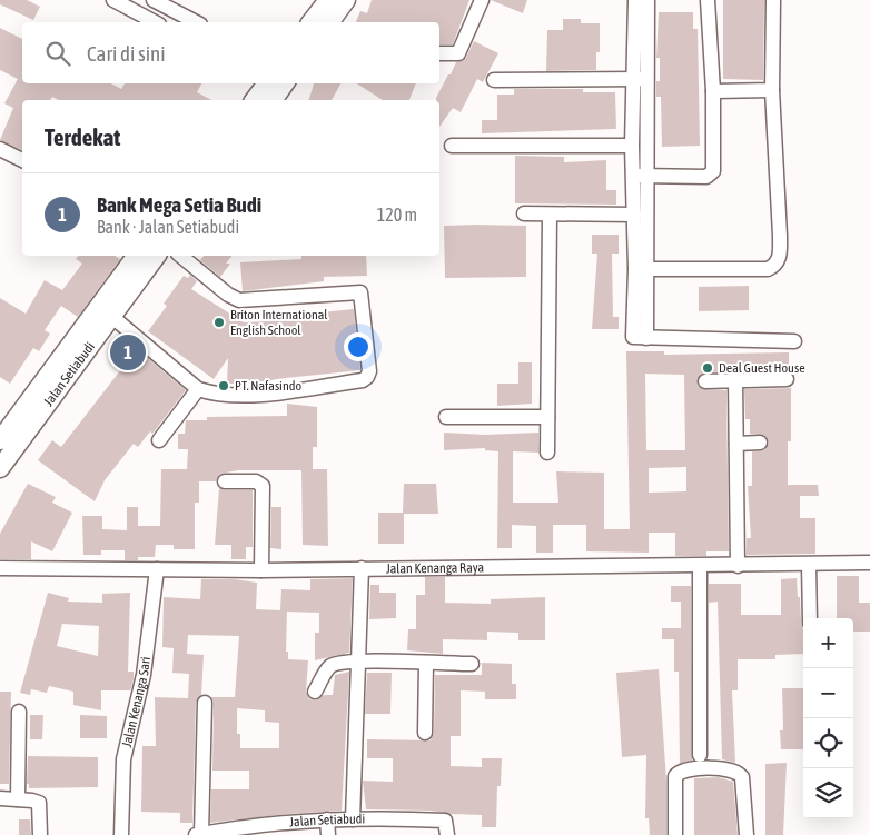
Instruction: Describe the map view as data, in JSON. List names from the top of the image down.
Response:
{
  "streets": {
    "main road": ["Jalan Setiabudi"],
    "street": ["Jalan Kenanga Raya", "Jalan Kenanga Sari"]
  },
  "crossings": [
    ["Jalan Kenanga Raya", "Jalan Kenanga Sari"]
  ],
  "places": ["Briton International English School", "Deal Guest House", "PT. Nafasindo"],
  "page": {
    "search": "Cari di sini",
    "heading": "Terdekat",
    "list": [
      {
        "mark": "1",
        "name": "Bank Mega Setia Budi",
        "note": "Bank · Jalan Setiabudi",
        "value": "120 m"
      }
    ],
    "pins": "1",
    "map_buttons": ["+", "−"]
  }
}
